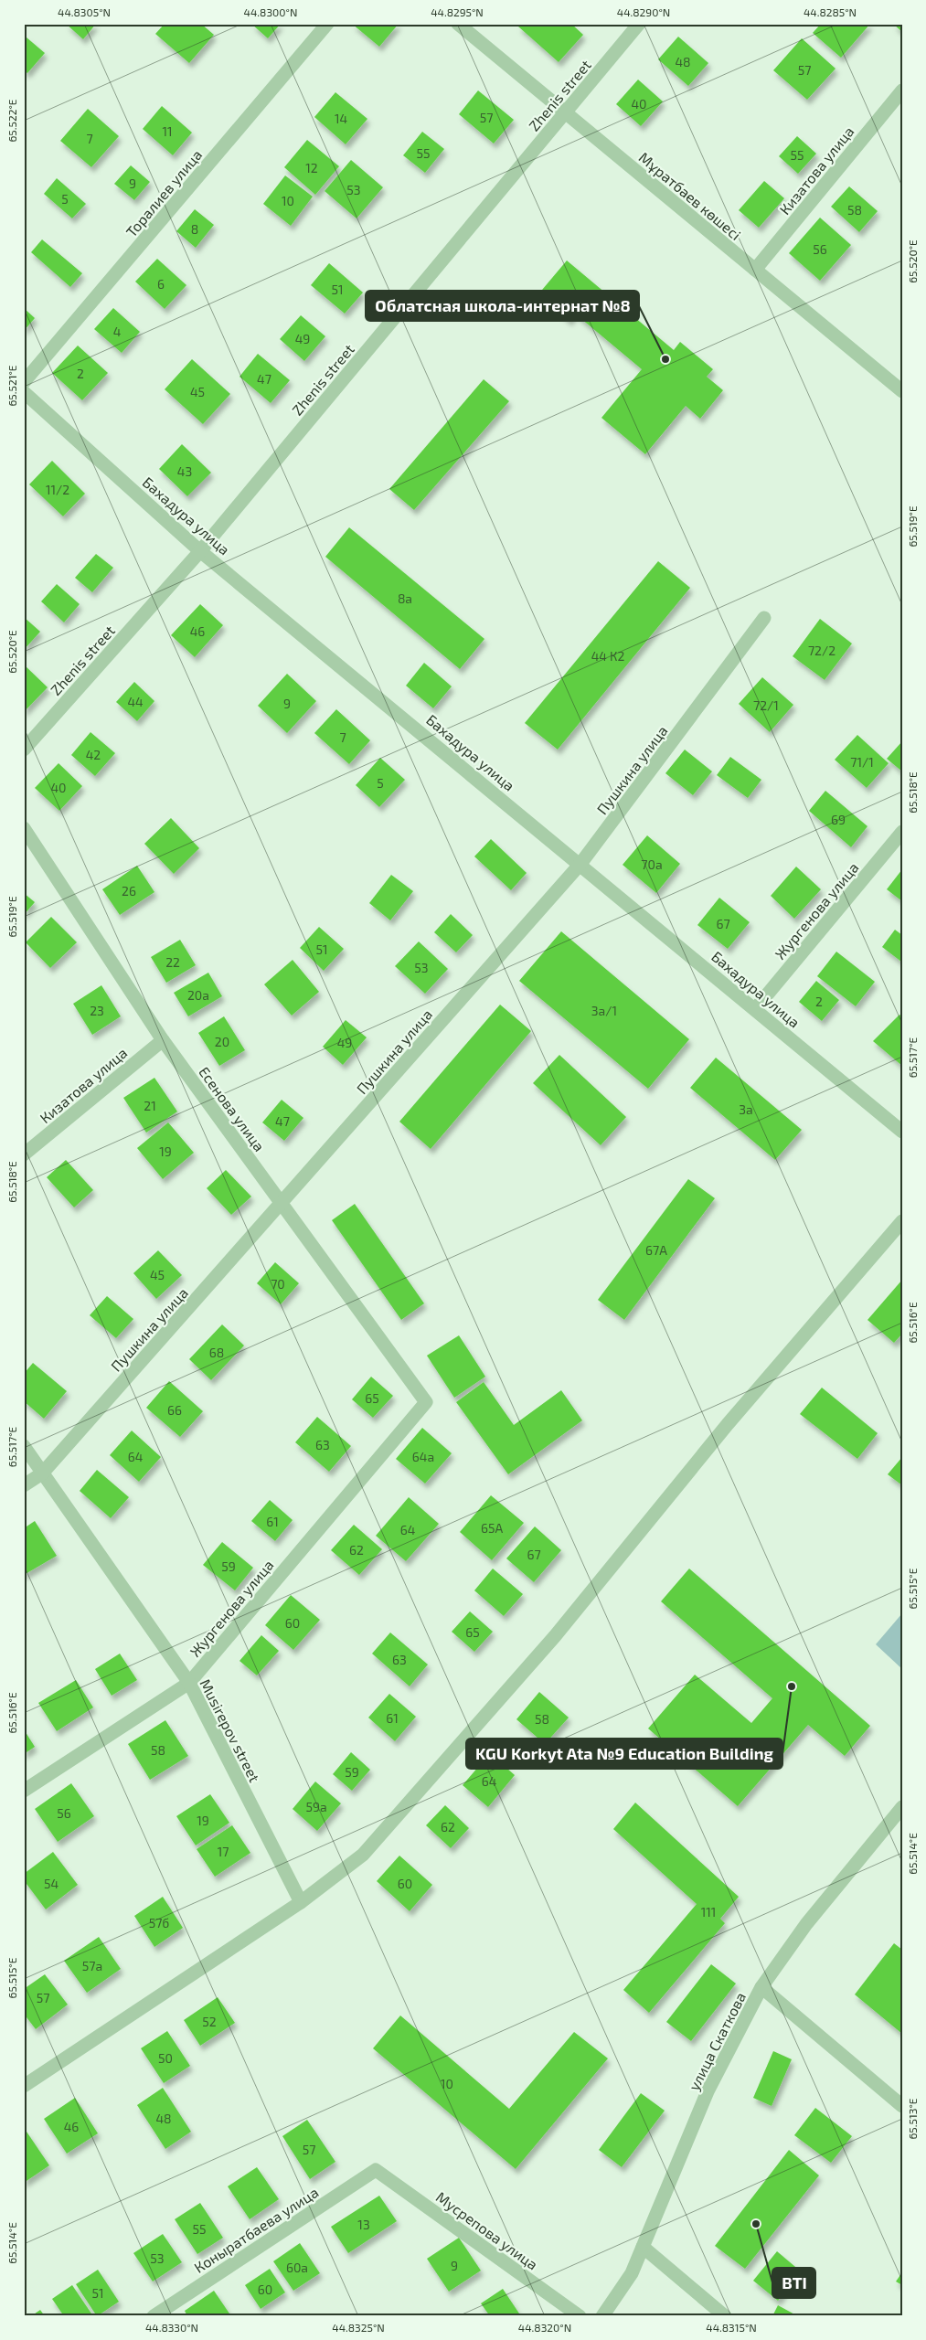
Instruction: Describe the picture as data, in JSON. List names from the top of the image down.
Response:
{
  "streets": {
    "street": [
      "Zhenis street",
      "Кизатова улица",
      "Торалиев улица",
      "Мұратбаев көшесі",
      "Бахадура улица",
      "Пушкина улица",
      "Жургенова улица",
      "Есенова улица",
      "Musirepov street",
      "улица Скаткова",
      "Коныратбаева улица",
      "Мусрепова улица"
    ]
  },
  "crossings": [
    ["Zhenis street", "Мұратбаев көшесі"],
    ["Zhenis street", "Бахадура улица"],
    ["Кизатова улица", "Мұратбаев көшесі"],
    ["Кизатова улица", "Есенова улица"],
    ["Бахадура улица", "Пушкина улица"],
    ["Бахадура улица", "Жургенова улица"],
    ["Пушкина улица", "Есенова улица"],
    ["Пушкина улица", "Musirepov street"],
    ["Жургенова улица", "Есенова улица"],
    ["Жургенова улица", "Musirepov street"],
    ["Коныратбаева улица", "Мусрепова улица"]
  ],
  "places": ["Облатсная школа-интернат №8", "KGU Korkyt Ata №9 Education Building", "BTI"],
  "house_numbers": [
    "48",
    "57",
    "40",
    "57",
    "14",
    "11",
    "7",
    "55",
    "55",
    "12",
    "9",
    "53",
    "5",
    "10",
    "58",
    "8",
    "56",
    "6",
    "51",
    "4",
    "49",
    "2",
    "47",
    "45",
    "43",
    "11/2",
    "8а",
    "46",
    "72/2",
    "44 К2",
    "44",
    "9",
    "72/1",
    "7",
    "42",
    "71/1",
    "5",
    "40",
    "69",
    "70а",
    "26",
    "67",
    "51",
    "22",
    "53",
    "20а",
    "2",
    "23",
    "3а/1",
    "20",
    "49",
    "21",
    "3а",
    "47",
    "19",
    "67А",
    "45",
    "70",
    "68",
    "65",
    "66",
    "63",
    "64",
    "64а",
    "61",
    "65А",
    "64",
    "62",
    "67",
    "59",
    "60",
    "65",
    "63",
    "61",
    "58",
    "58",
    "59",
    "64",
    "59а",
    "56",
    "19",
    "62",
    "17",
    "54",
    "60",
    "111",
    "57б",
    "57а",
    "57",
    "52",
    "50",
    "10",
    "48",
    "46",
    "57",
    "13",
    "55",
    "53",
    "9",
    "60а",
    "60",
    "51"
  ],
  "coordinates": [
    "44.8305°N",
    "44.8300°N",
    "44.8295°N",
    "44.8290°N",
    "44.8285°N",
    "65.522°E",
    "65.520°E",
    "65.521°E",
    "65.519°E",
    "65.518°E",
    "65.517°E",
    "65.516°E",
    "65.515°E",
    "65.514°E",
    "65.513°E",
    "44.8330°N",
    "44.8325°N",
    "44.8320°N",
    "44.8315°N"
  ]
}
